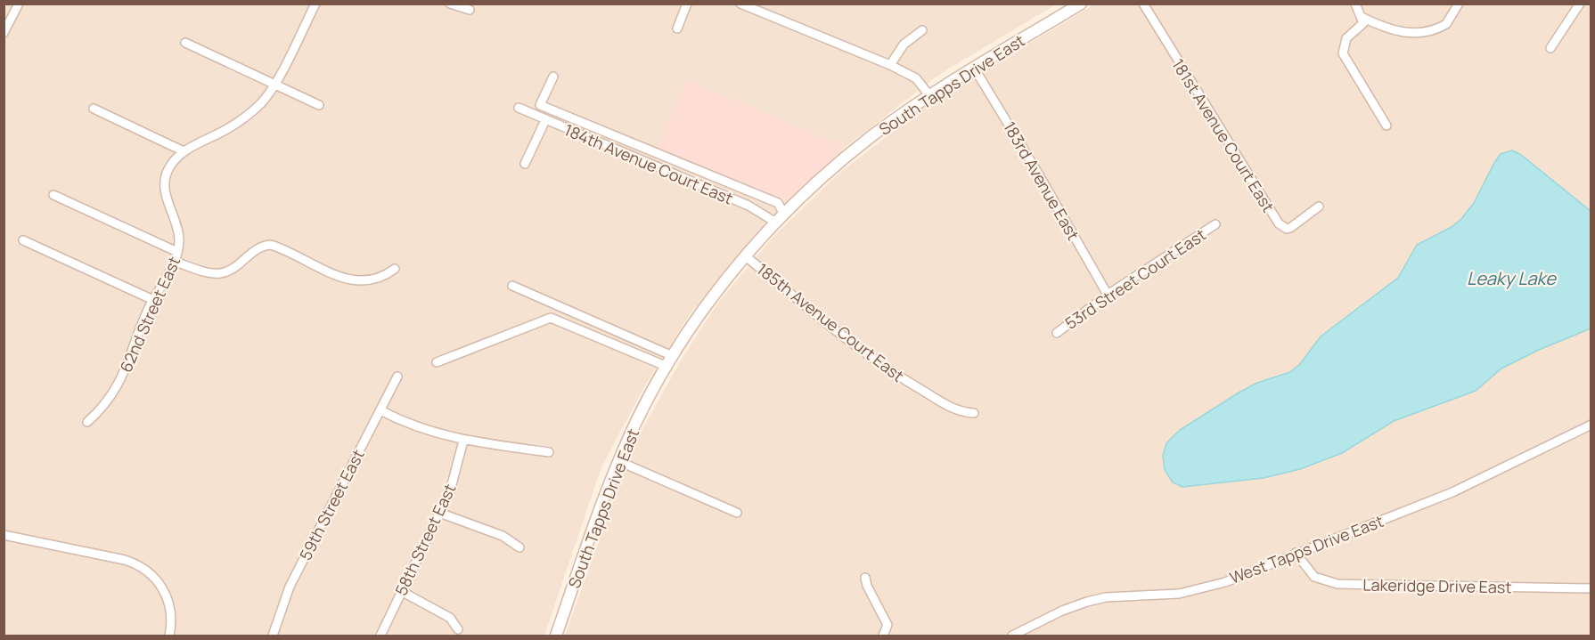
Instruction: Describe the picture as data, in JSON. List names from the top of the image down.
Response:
{
  "streets": {
    "street": [
      "South Tapps Drive East",
      "181st Avenue Court East",
      "184th Avenue Court East",
      "183rd Avenue East",
      "53rd Street Court East",
      "62nd Street East",
      "185th Avenue Court East",
      "59th Street East",
      "58th Street East",
      "West Tapps Drive East",
      "Lakeridge Drive East"
    ]
  },
  "crossings": [
    ["South Tapps Drive East", "184th Avenue Court East"],
    ["South Tapps Drive East", "183rd Avenue East"],
    ["South Tapps Drive East", "185th Avenue Court East"],
    ["183rd Avenue East", "53rd Street Court East"],
    ["West Tapps Drive East", "Lakeridge Drive East"]
  ],
  "water": ["Leaky Lake"]
}
